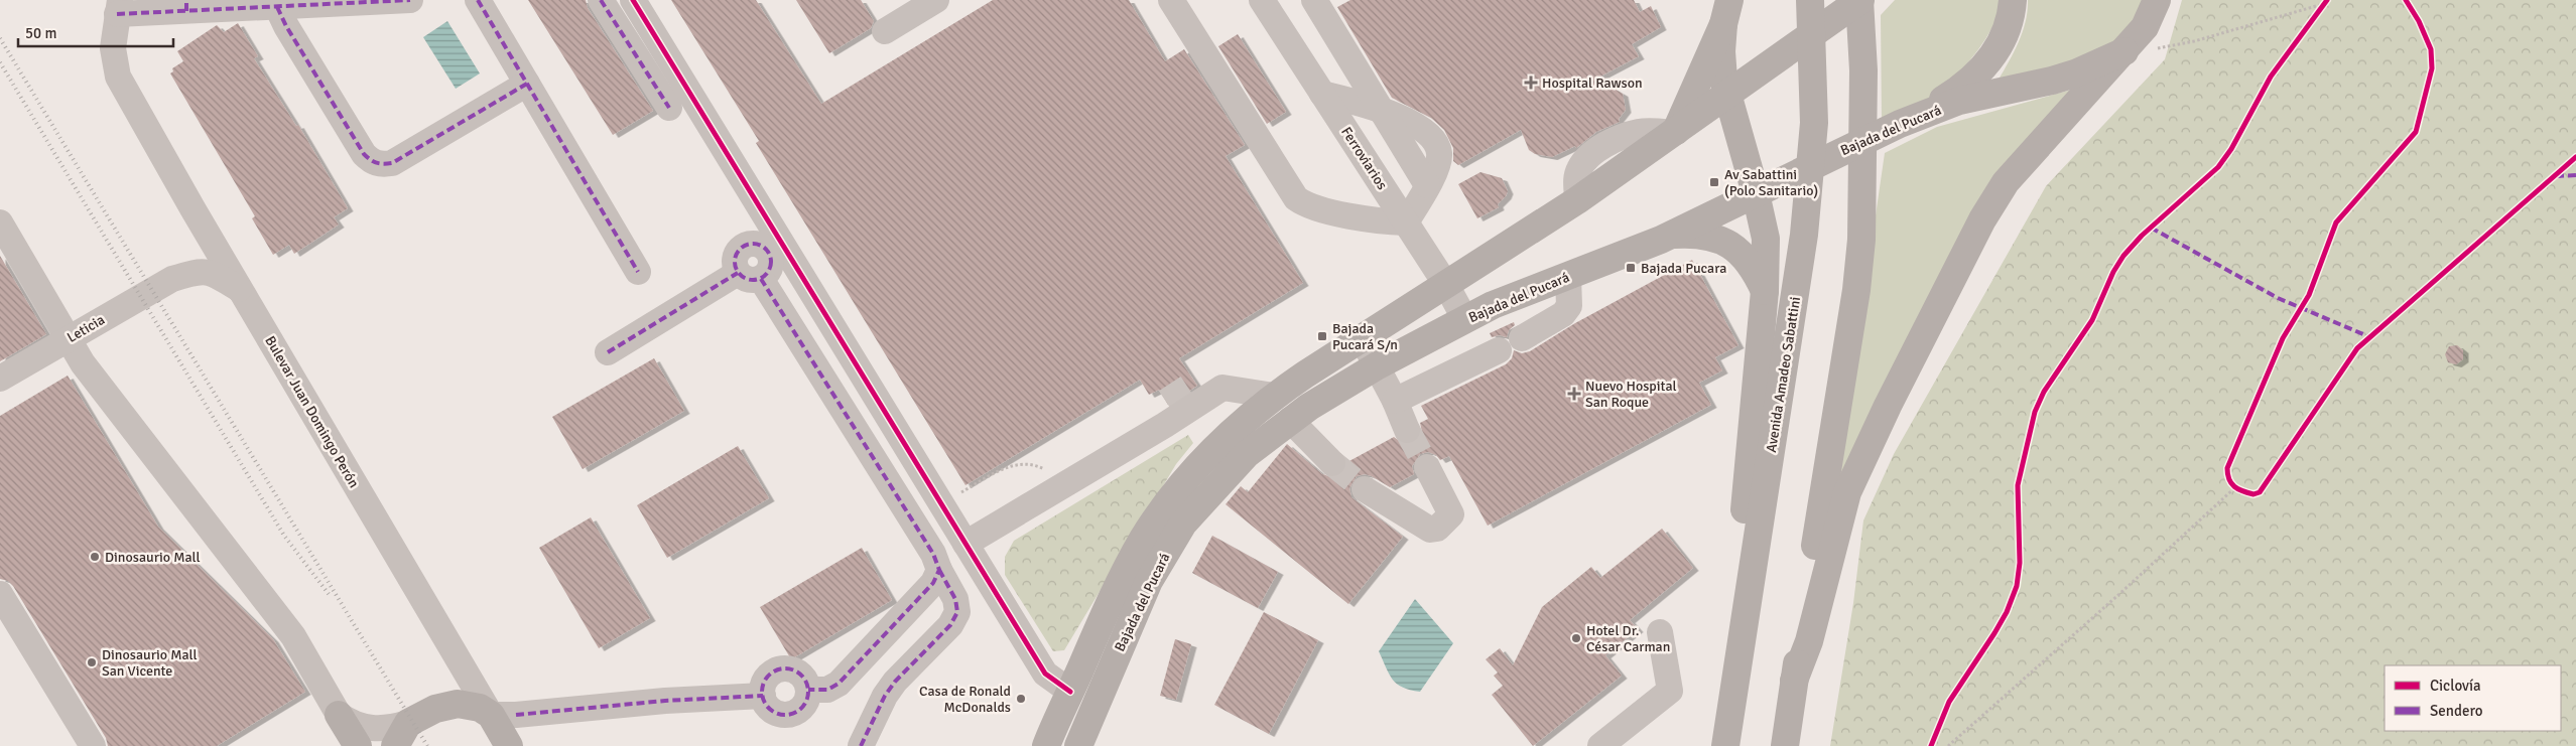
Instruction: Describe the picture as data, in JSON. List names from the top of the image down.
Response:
{
  "streets": {
    "main road": ["Bajada del Pucará", "Avenida Amadeo Sabattini", "Bulevar Juan Domingo Perón"],
    "street": ["Ferroviarios", "Leticia"]
  },
  "crossings": [
    ["Bajada del Pucará", "Ferroviarios"],
    ["Leticia", "Bulevar Juan Domingo Perón"]
  ],
  "places": {
    "health": ["Hospital Rawson", "Nuevo Hospital San Roque"],
    "transit": ["Av Sabattini (Polo Sanitario)", "Bajada Pucara", "Bajada Pucará S/n"],
    "other": [
      "Dinosaurio Mall",
      "Hotel Dr. César Carman",
      "Dinosaurio Mall San Vicente",
      "Casa de Ronald McDonalds"
    ]
  },
  "legend": ["Ciclovía", "Sendero"],
  "scale_bar": "50 m"
}
